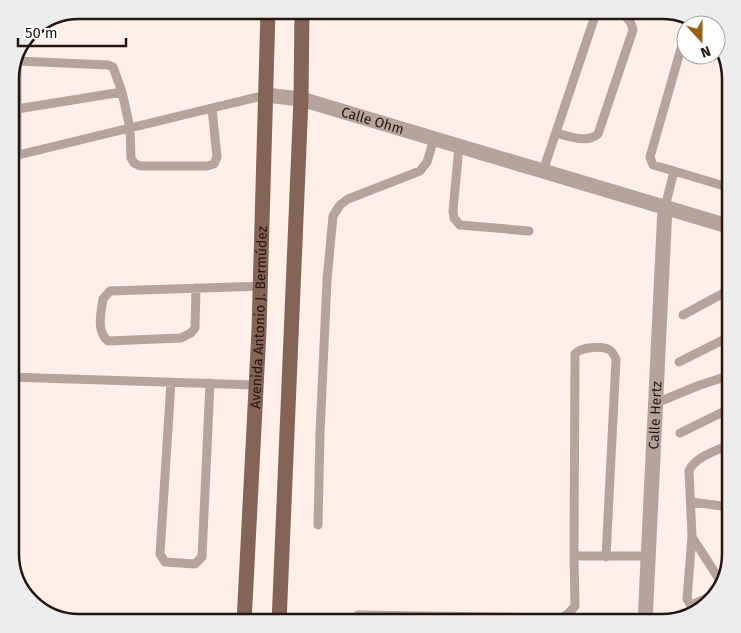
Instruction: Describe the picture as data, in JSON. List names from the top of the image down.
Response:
{
  "streets": {
    "main road": ["Avenida Antonio J. Bermúdez"],
    "street": ["Calle Ohm", "Calle Hertz"]
  },
  "crossings": [
    ["Calle Ohm", "Avenida Antonio J. Bermúdez"],
    ["Calle Ohm", "Calle Hertz"]
  ],
  "scale_bar": "50 m",
  "north": "bottom"
}
